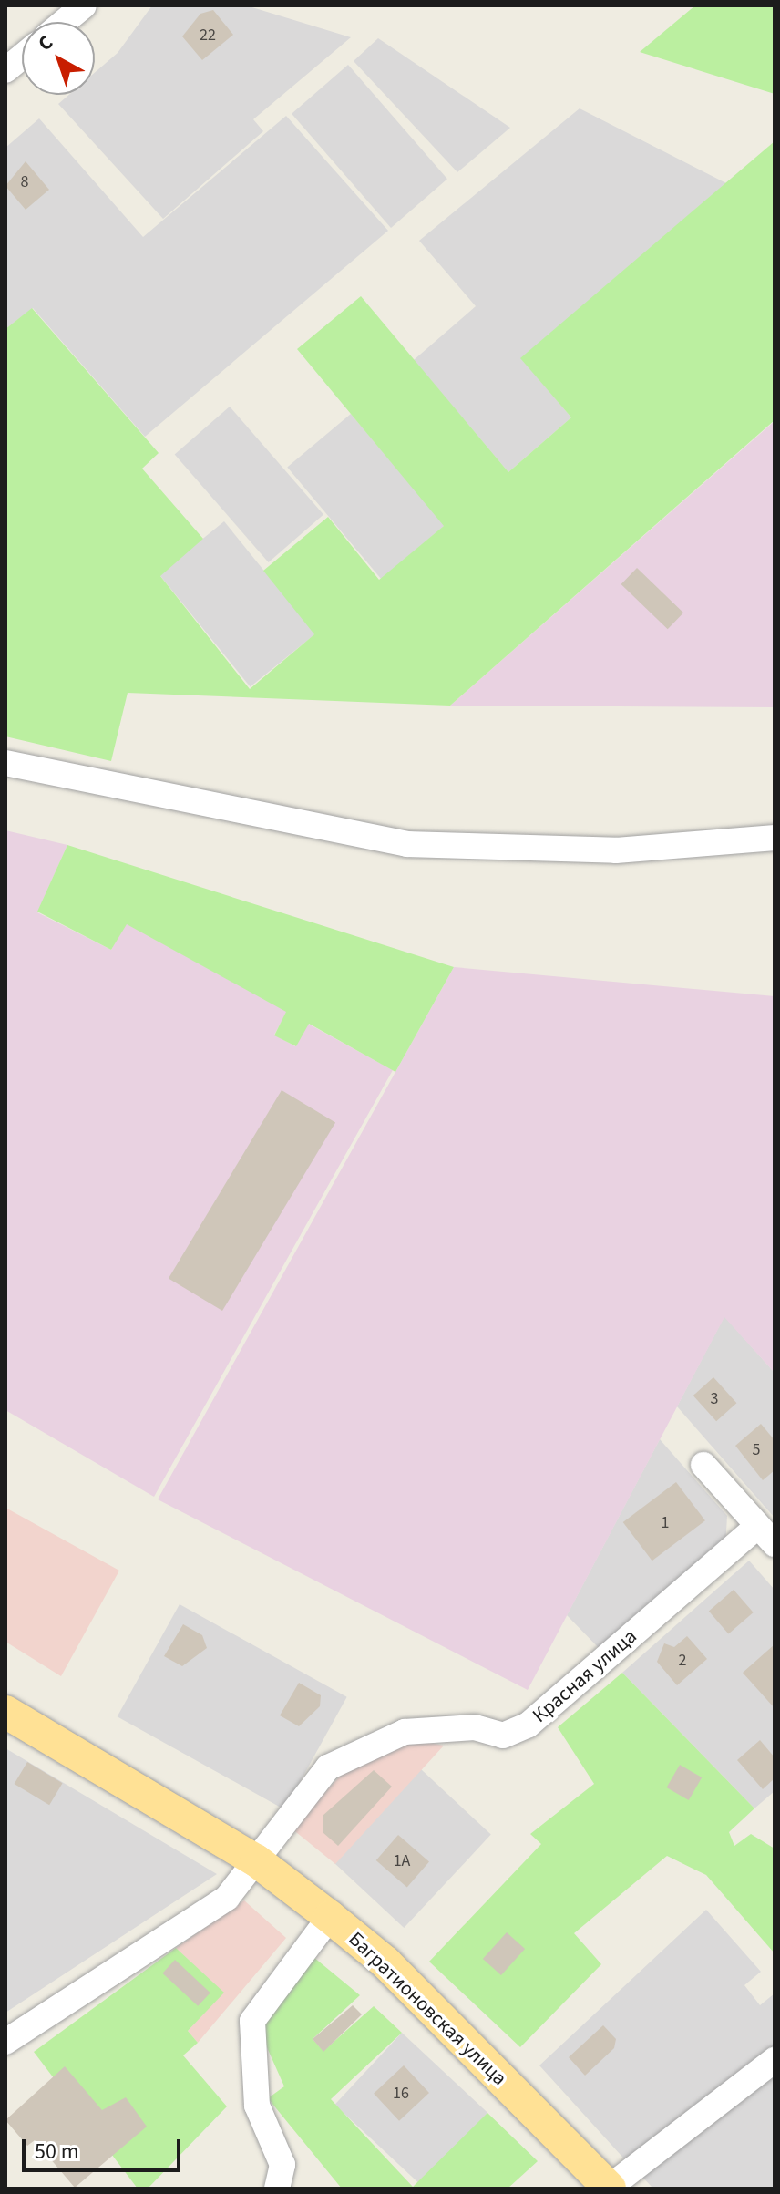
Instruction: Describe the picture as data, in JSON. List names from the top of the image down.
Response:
{
  "streets": {
    "main road": ["Багратионовская улица"],
    "street": ["Красная улица"]
  },
  "crossings": [
    ["Красная улица", "Багратионовская улица"]
  ],
  "house_numbers": [
    "22",
    "8",
    "3",
    "5",
    "1",
    "2",
    "1А",
    "16"
  ],
  "scale_bar": "50 m",
  "north": "top left"
}
